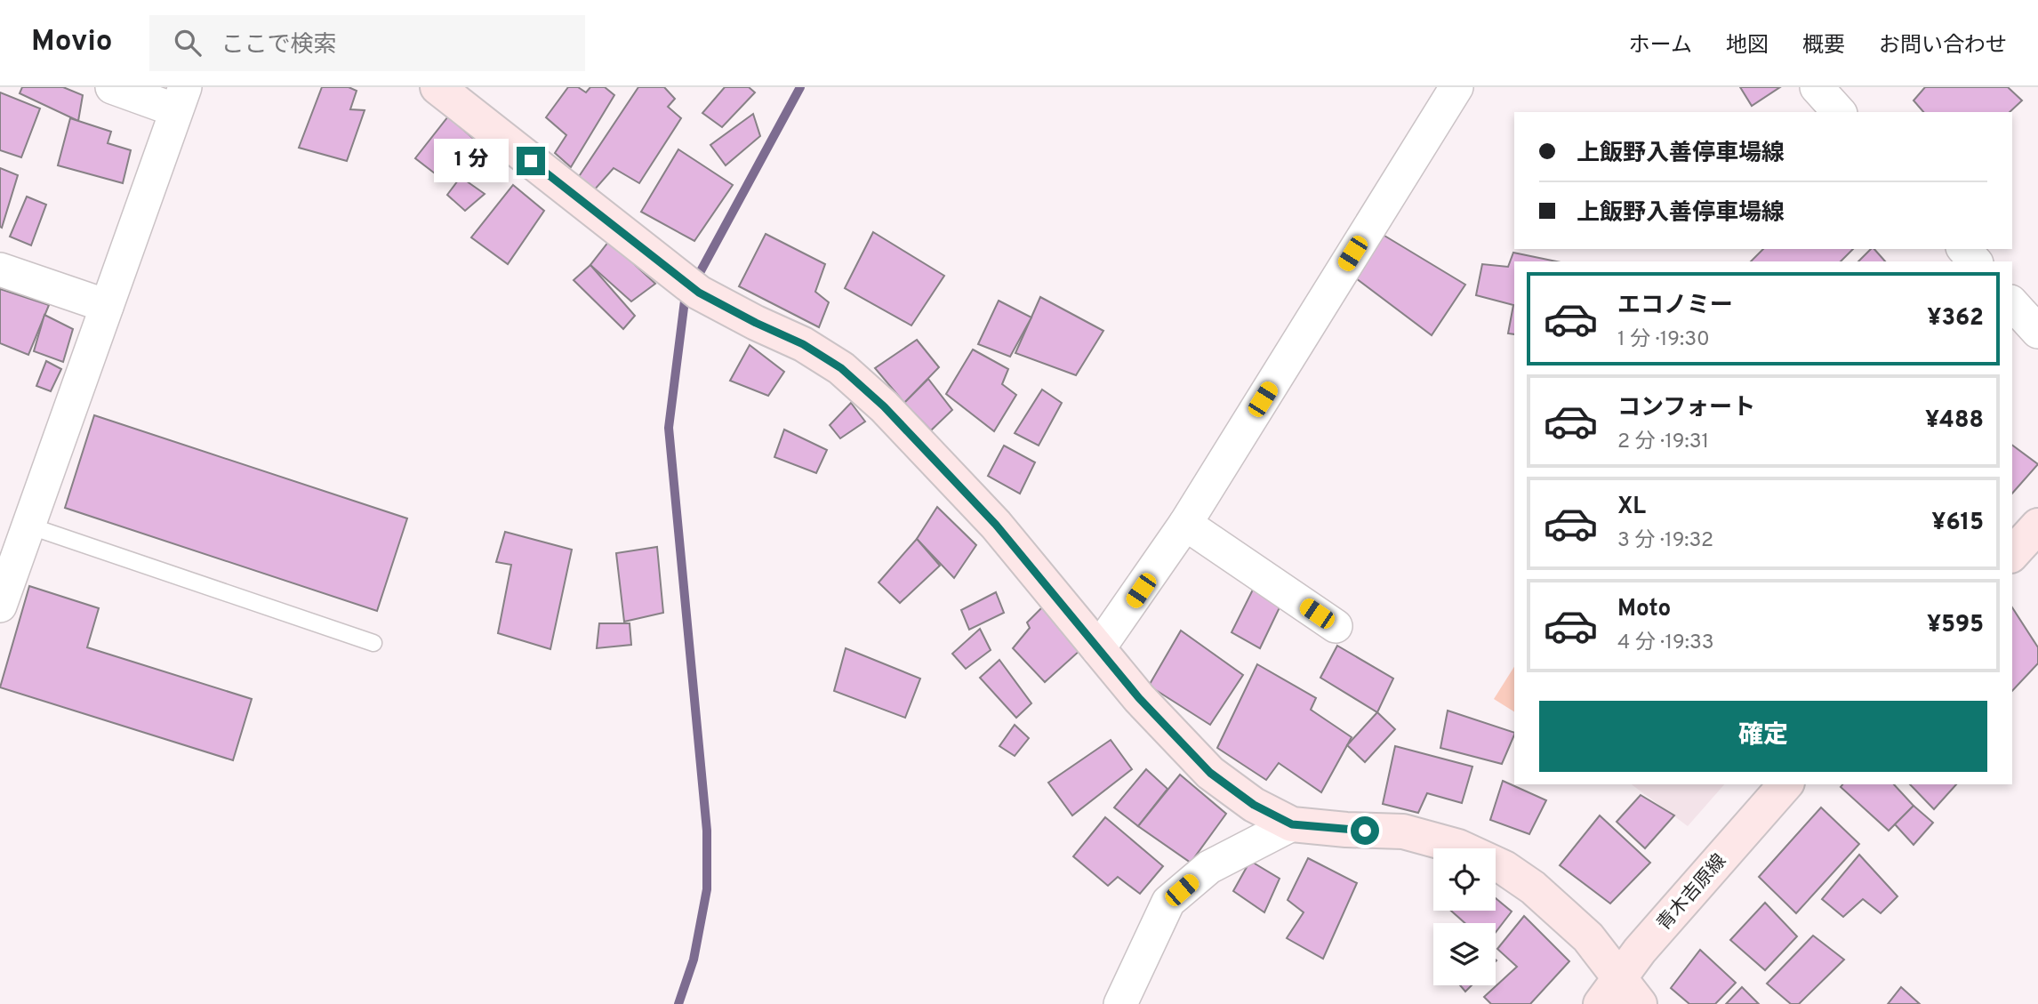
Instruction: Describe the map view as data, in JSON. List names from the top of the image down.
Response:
{
  "streets": {
    "main road": ["青木吉原線"]
  },
  "page": {
    "header": "Movio",
    "search": "ここで検索",
    "nav": [
      "ホーム",
      "地図",
      "概要",
      "お問い合わせ"
    ],
    "banner": ["上飯野入善停車場線", "上飯野入善停車場線"],
    "bubble": "1 分",
    "list": [
      {
        "name": "エコノミー",
        "note": "1 分 · 19:30",
        "value": "¥362"
      },
      {
        "name": "コンフォート",
        "note": "2 分 · 19:31",
        "value": "¥488"
      },
      {
        "name": "XL",
        "note": "3 分 · 19:32",
        "value": "¥615"
      },
      {
        "name": "Moto",
        "note": "4 分 · 19:33",
        "value": "¥595"
      }
    ],
    "buttons": "確定"
  }
}
